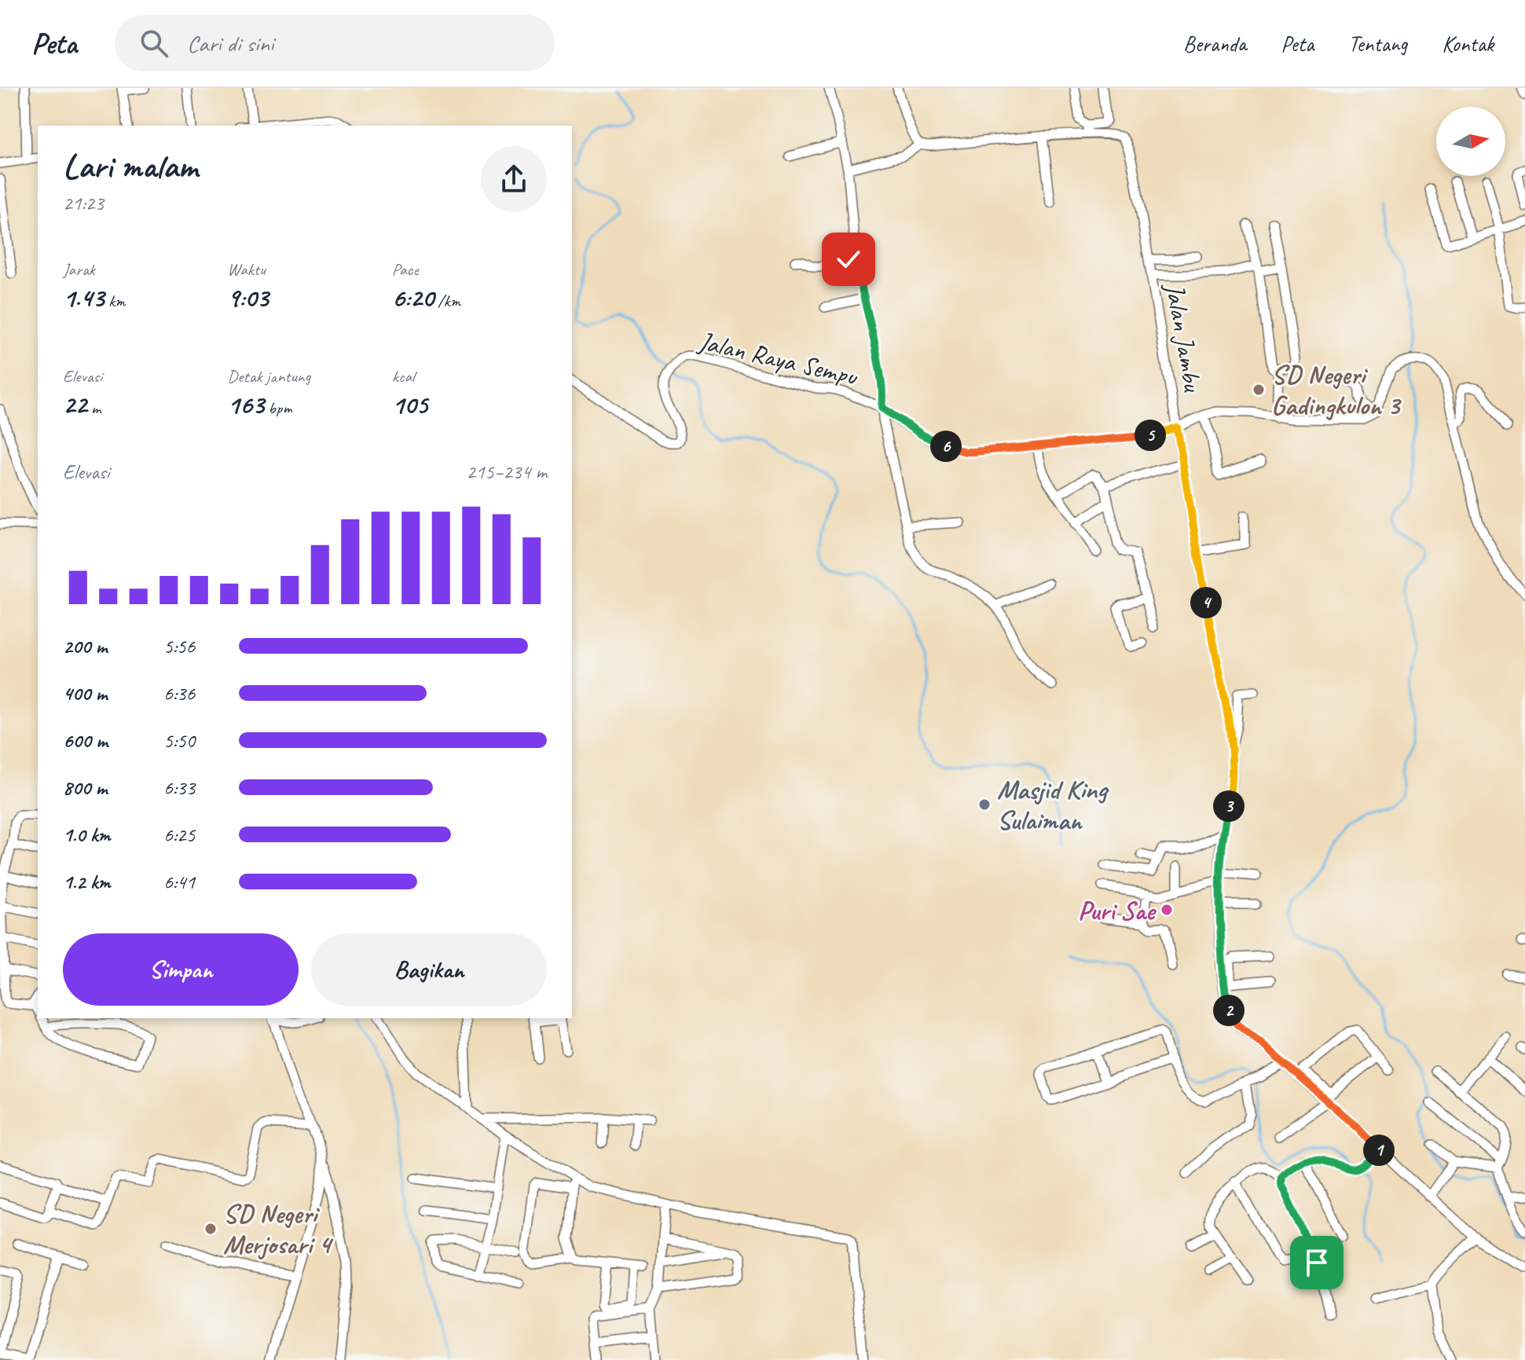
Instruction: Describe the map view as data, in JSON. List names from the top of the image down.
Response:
{
  "streets": {
    "street": ["Jalan Jambu", "Jalan Raya Sempu"]
  },
  "crossings": [
    ["Jalan Jambu", "Jalan Raya Sempu"]
  ],
  "places": [
    "SD Negeri Gadingkulon 3",
    "Masjid King Sulaiman",
    "Puri Sae",
    "SD Negeri Merjosari 4"
  ],
  "north": "right",
  "page": {
    "header": "Peta",
    "search": "Cari di sini",
    "nav": [
      "Beranda",
      "Peta",
      "Tentang",
      "Kontak"
    ],
    "heading": ["Lari malam", "21:23"],
    "stats": [
      ["Jarak", "1.43 km"],
      ["Waktu", "9:03"],
      ["Pace", "6:20 /km"],
      ["Elevasi", "22 m"],
      ["Detak jantung", "163 bpm"],
      ["kcal", "105"]
    ],
    "pins": [
      "5",
      "6",
      "4",
      "3",
      "2",
      "1"
    ],
    "chart": ["Elevasi", "215–234 m"],
    "list": [
      {
        "name": "200 m",
        "note": "5:56"
      },
      {
        "name": "400 m",
        "note": "6:36"
      },
      {
        "name": "600 m",
        "note": "5:50"
      },
      {
        "name": "800 m",
        "note": "6:33"
      },
      {
        "name": "1.0 km",
        "note": "6:25"
      },
      {
        "name": "1.2 km",
        "note": "6:41"
      }
    ],
    "buttons": ["Simpan", "Bagikan"]
  }
}
